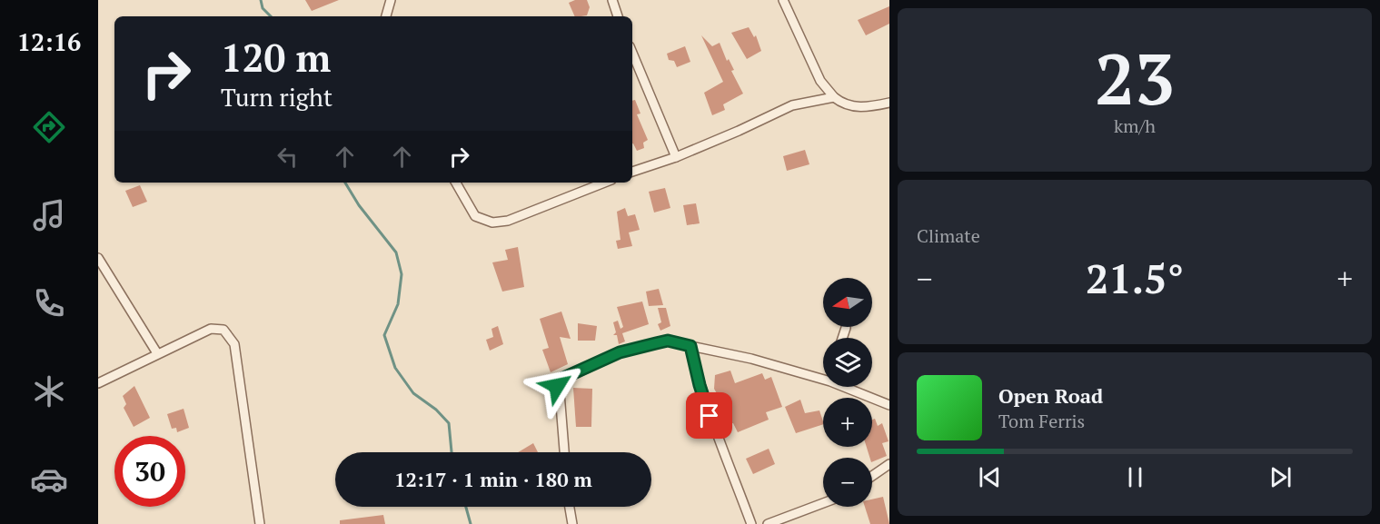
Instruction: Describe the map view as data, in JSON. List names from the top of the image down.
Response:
{
  "north": "left",
  "page": {
    "tabs": "12:16",
    "tile": [
      ["23", "km/h"],
      "Climate"
    ],
    "turn": ["120 m", "Turn right"],
    "heat": ["−", "21.5°", "+"],
    "map_buttons": ["+", "−"],
    "song": ["Open Road", "Tom Ferris"],
    "limit": "30",
    "trip": "12:17 · 1 min · 180 m"
  }
}
